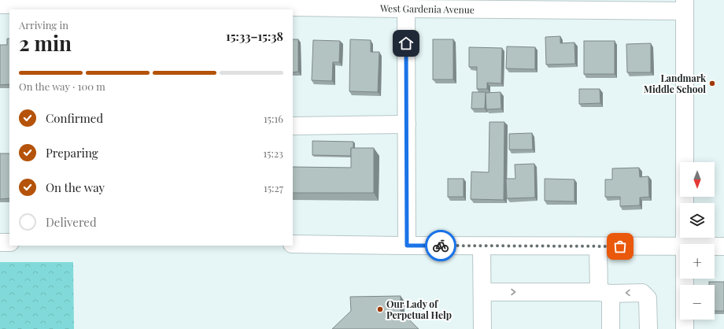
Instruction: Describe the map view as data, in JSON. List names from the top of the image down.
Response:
{
  "streets": {
    "street": ["West Gardenia Avenue"]
  },
  "places": ["Landmark Middle School", "Our Lady of Perpetual Help"],
  "north": "bottom",
  "page": {
    "heading": ["2 min", "Arriving in", "15:33–15:38"],
    "bar": "On the way · 100 m",
    "list": [
      ["Confirmed", "15:16"],
      ["Preparing", "15:23"],
      ["On the way", "15:27"],
      "Delivered"
    ],
    "map_buttons": ["+", "−"]
  }
}
